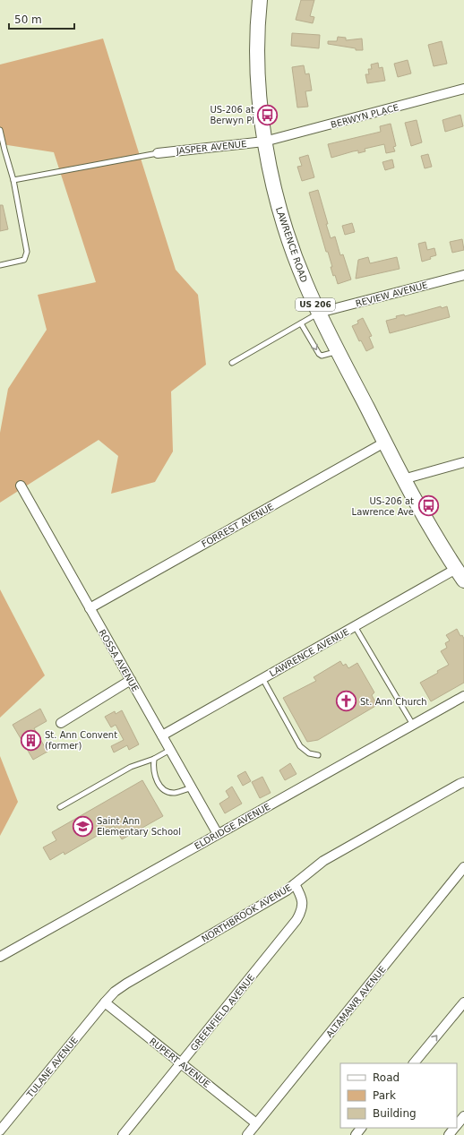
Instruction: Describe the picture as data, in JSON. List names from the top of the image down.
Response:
{
  "streets": {
    "main road": ["LAWRENCE ROAD", "US 206"],
    "street": [
      "BERWYN PLACE",
      "JASPER AVENUE",
      "REVIEW AVENUE",
      "FORREST AVENUE",
      "LAWRENCE AVENUE",
      "ROSSA AVENUE",
      "ELDRIDGE AVENUE",
      "NORTHBROOK AVENUE",
      "ALTAMAWR AVENUE",
      "GREENFIELD AVENUE",
      "RUPERT AVENUE",
      "TULANE AVENUE"
    ]
  },
  "crossings": [
    ["BERWYN PLACE", "JASPER AVENUE"],
    ["BERWYN PLACE", "LAWRENCE ROAD"],
    ["JASPER AVENUE", "LAWRENCE ROAD"],
    ["LAWRENCE ROAD", "REVIEW AVENUE"],
    ["LAWRENCE ROAD", "FORREST AVENUE"],
    ["LAWRENCE ROAD", "LAWRENCE AVENUE"],
    ["FORREST AVENUE", "ROSSA AVENUE"],
    ["LAWRENCE AVENUE", "ROSSA AVENUE"],
    ["ROSSA AVENUE", "ELDRIDGE AVENUE"],
    ["NORTHBROOK AVENUE", "GREENFIELD AVENUE"],
    ["NORTHBROOK AVENUE", "RUPERT AVENUE"],
    ["NORTHBROOK AVENUE", "TULANE AVENUE"],
    ["ALTAMAWR AVENUE", "RUPERT AVENUE"],
    ["GREENFIELD AVENUE", "RUPERT AVENUE"],
    ["RUPERT AVENUE", "TULANE AVENUE"]
  ],
  "places": {
    "bus stop": ["US-206 at Berwyn Pl", "US-206 at Lawrence Ave"],
    "church": ["St. Ann Church"],
    "building": ["St. Ann Convent (former)"],
    "school or university": ["Saint Ann Elementary School"]
  },
  "legend": ["Road", "Park", "Building"],
  "scale_bar": "50 m"
}
